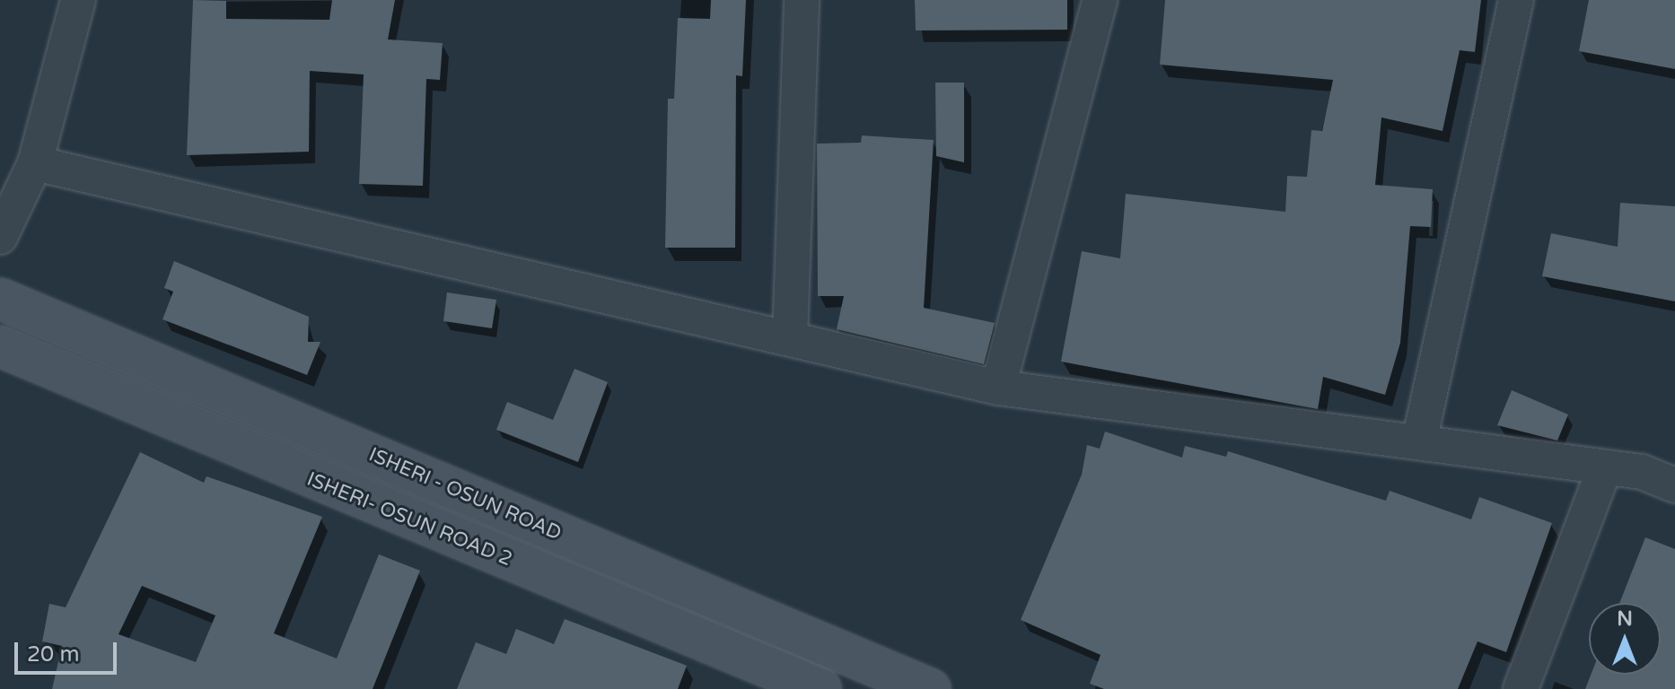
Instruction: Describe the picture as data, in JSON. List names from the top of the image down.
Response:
{
  "streets": {
    "main road": ["ISHERI - OSUN ROAD", "ISHERI- OSUN ROAD 2"]
  },
  "scale_bar": "20 m",
  "north": "top"
}
